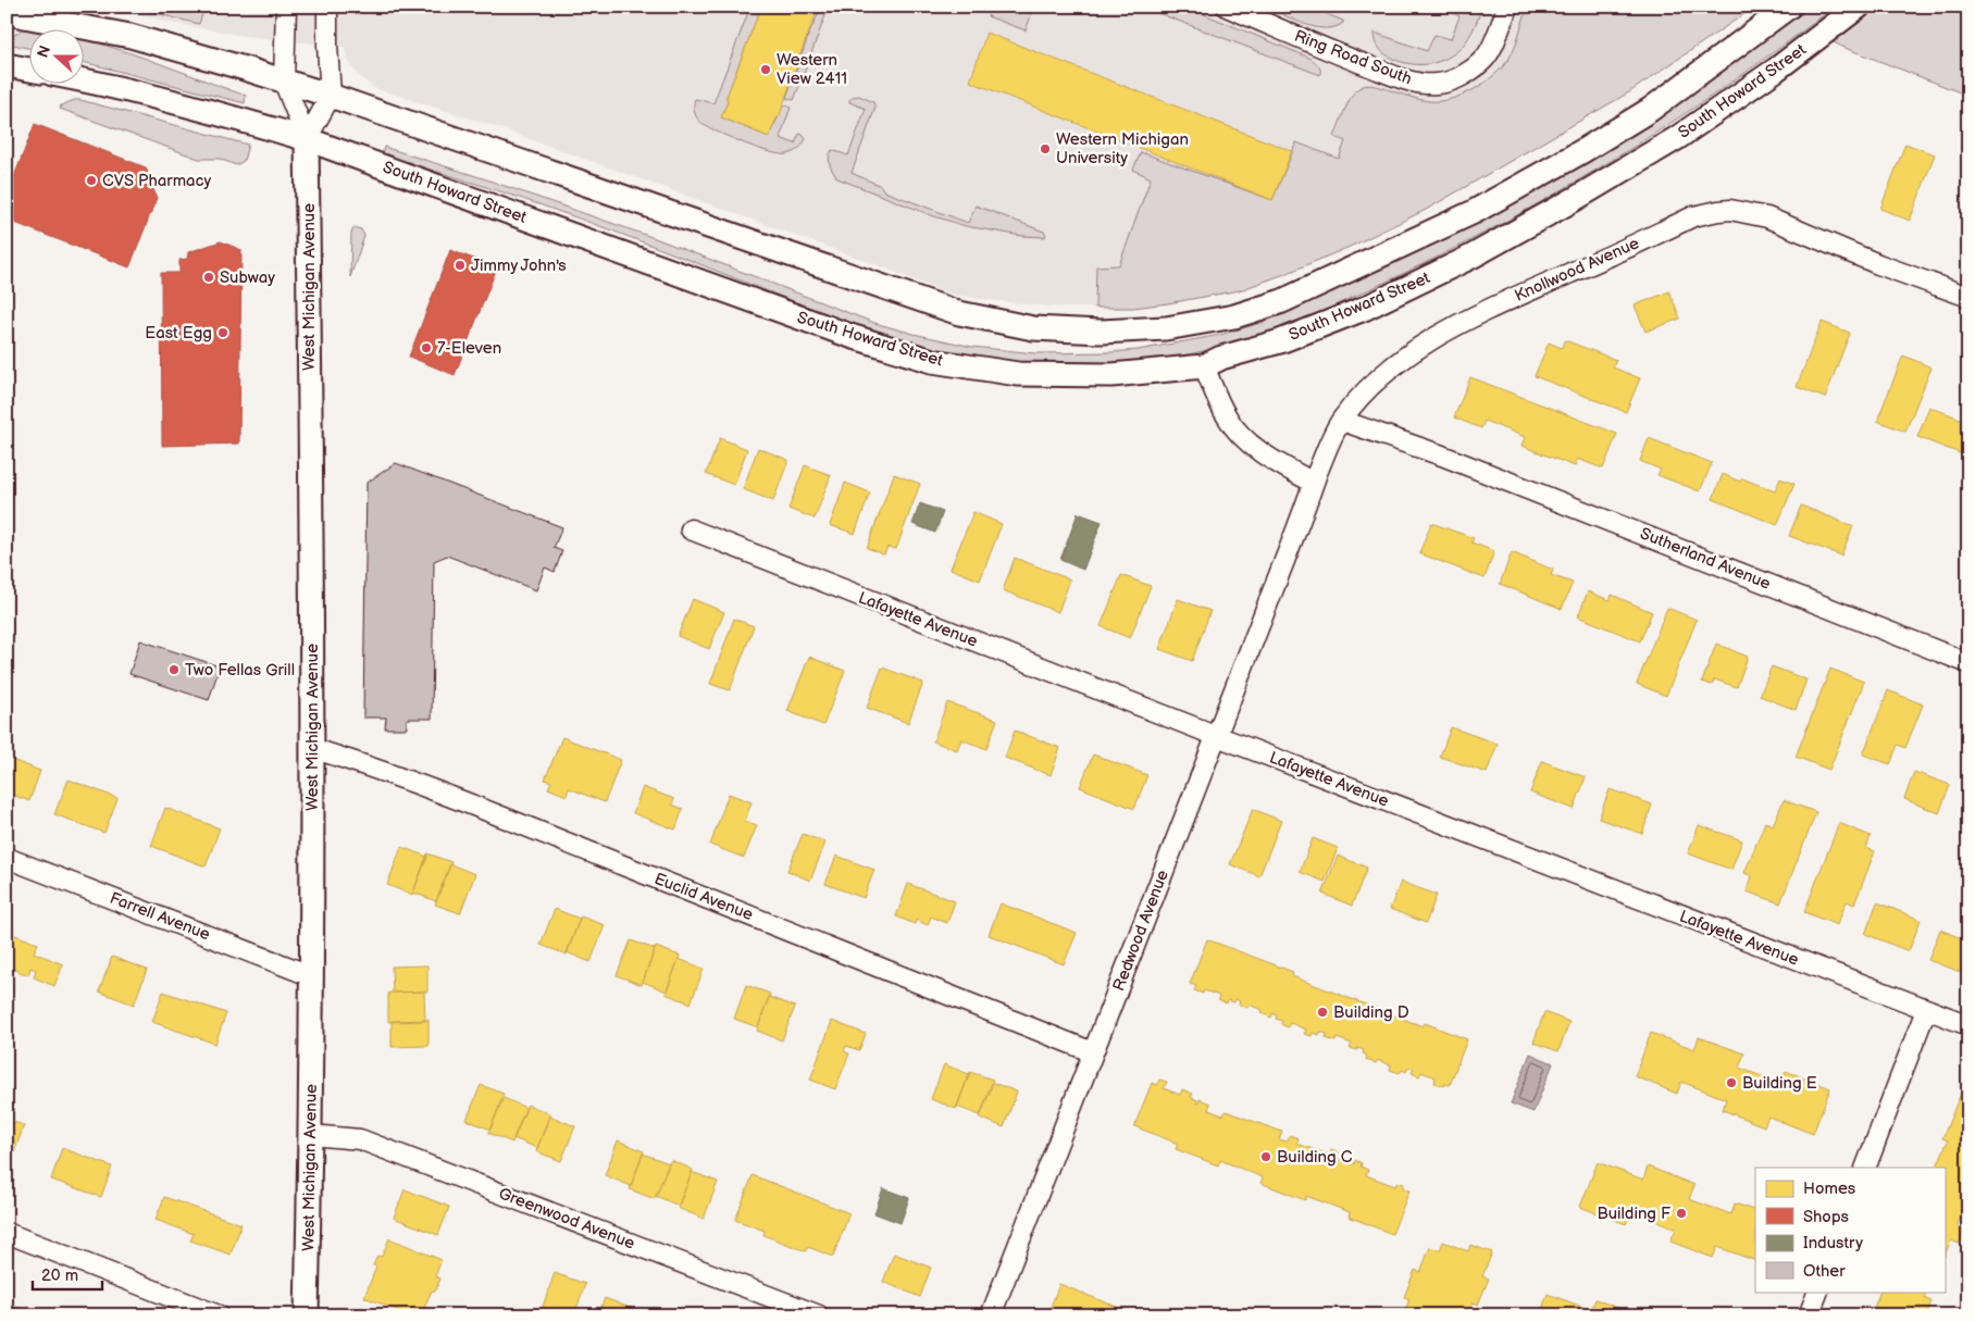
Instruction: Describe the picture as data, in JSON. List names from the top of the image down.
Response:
{
  "streets": {
    "street": [
      "Ring Road South",
      "South Howard Street",
      "Knollwood Avenue",
      "West Michigan Avenue",
      "Sutherland Avenue",
      "Lafayette Avenue",
      "Euclid Avenue",
      "Farrell Avenue",
      "Redwood Avenue",
      "Greenwood Avenue"
    ]
  },
  "crossings": [
    ["South Howard Street", "West Michigan Avenue"],
    ["Knollwood Avenue", "Sutherland Avenue"],
    ["Knollwood Avenue", "Redwood Avenue"],
    ["West Michigan Avenue", "Euclid Avenue"],
    ["West Michigan Avenue", "Farrell Avenue"],
    ["West Michigan Avenue", "Greenwood Avenue"],
    ["Lafayette Avenue", "Redwood Avenue"],
    ["Euclid Avenue", "Redwood Avenue"]
  ],
  "places": [
    "Western View 2411",
    "Western Michigan University",
    "CVS Pharmacy",
    "Jimmy John's",
    "Subway",
    "East Egg",
    "7-Eleven",
    "Two Fellas Grill",
    "Building D",
    "Building E",
    "Building C",
    "Building F"
  ],
  "legend": [
    "Homes",
    "Shops",
    "Industry",
    "Other"
  ],
  "scale_bar": "20 m",
  "north": "left"
}
